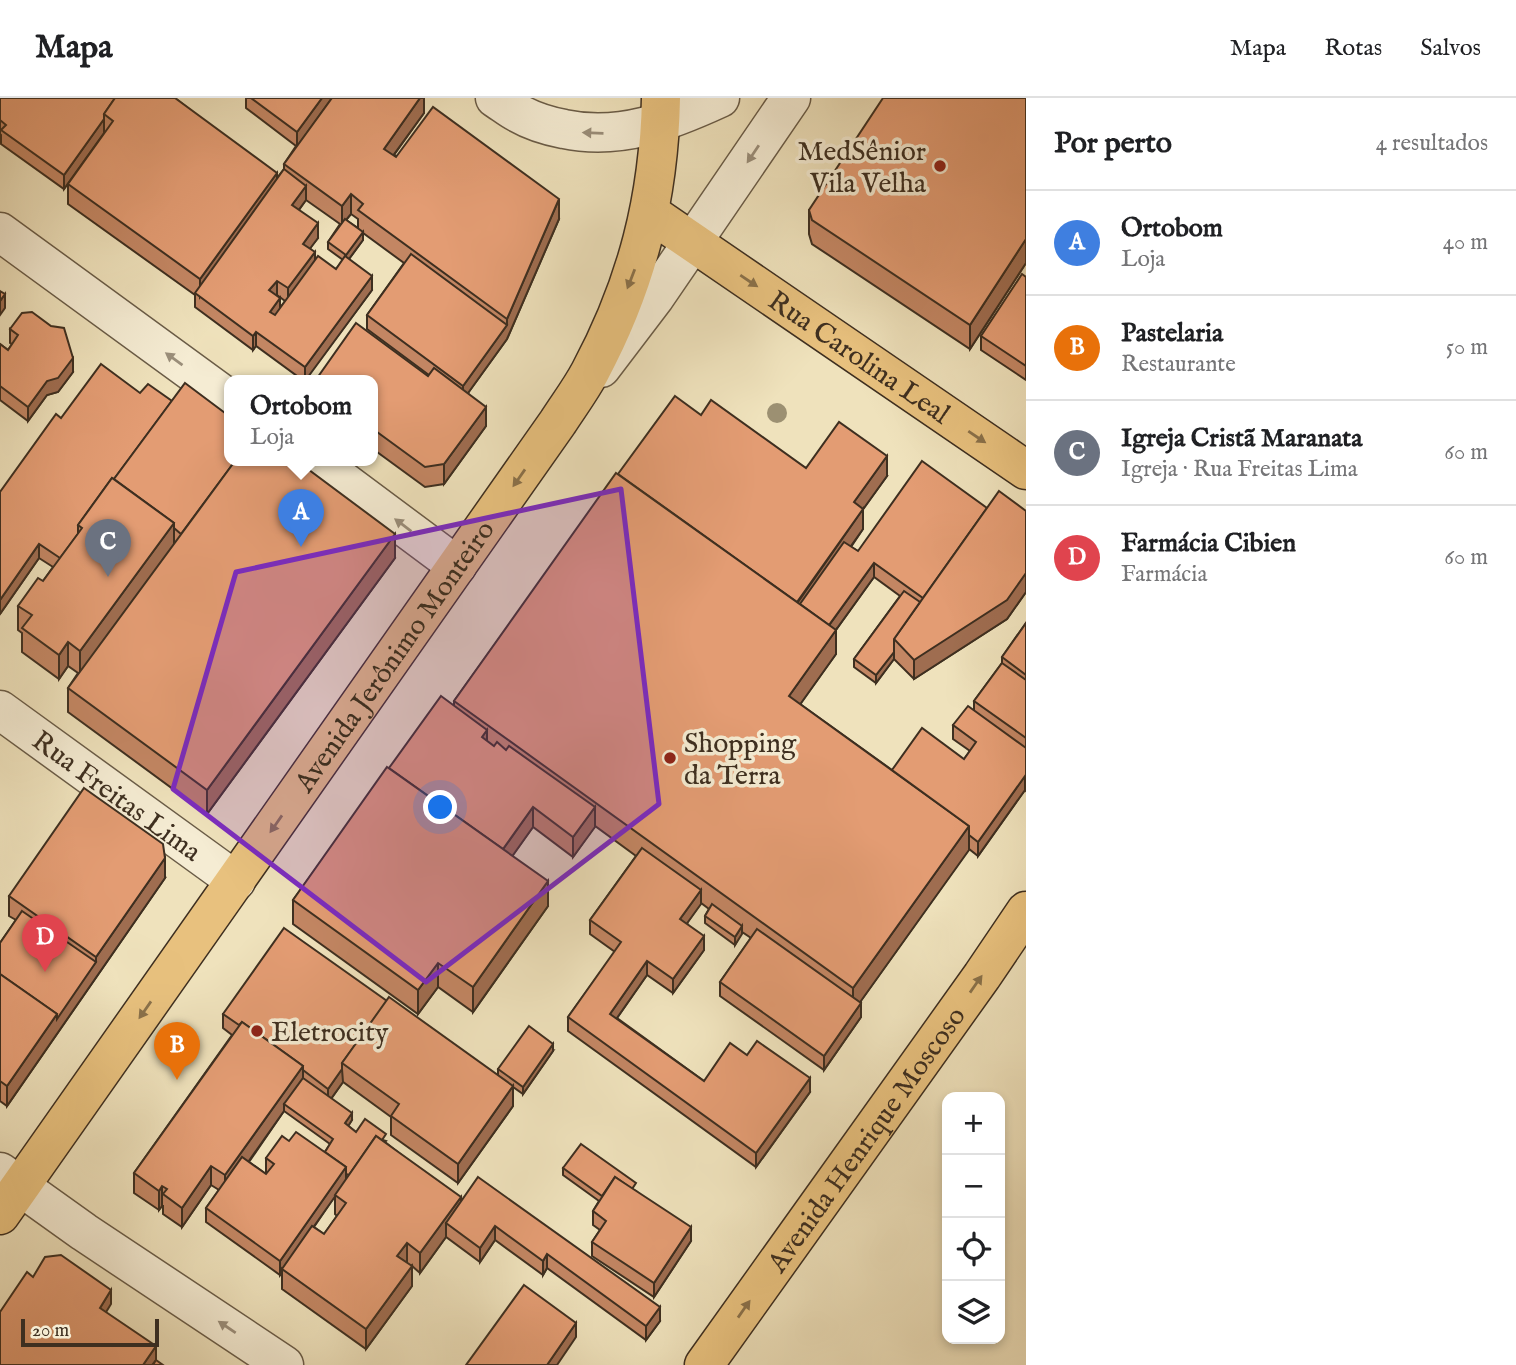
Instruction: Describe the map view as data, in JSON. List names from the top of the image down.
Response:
{
  "streets": {
    "main road": ["Rua Carolina Leal", "Avenida Jerônimo Monteiro", "Avenida Henrique Moscoso"],
    "street": ["Rua Freitas Lima"]
  },
  "crossings": [
    ["Rua Carolina Leal", "Avenida Jerônimo Monteiro"],
    ["Avenida Jerônimo Monteiro", "Rua Freitas Lima"]
  ],
  "one_way": ["Rua Carolina Leal", "Avenida Jerônimo Monteiro", "Avenida Henrique Moscoso"],
  "places": ["MedSênior Vila Velha", "Shopping da Terra", "Eletrocity"],
  "scale_bar": "20 m",
  "page": {
    "header": "Mapa",
    "nav": ["Mapa", "Rotas", "Salvos"],
    "heading": ["Por perto", "4 resultados"],
    "list": [
      {
        "mark": "A",
        "name": "Ortobom",
        "note": "Loja",
        "value": "40 m"
      },
      {
        "mark": "B",
        "name": "Pastelaria",
        "note": "Restaurante",
        "value": "50 m"
      },
      {
        "mark": "C",
        "name": "Igreja Cristã Maranata",
        "note": "Igreja · Rua Freitas Lima",
        "value": "60 m"
      },
      {
        "mark": "D",
        "name": "Farmácia Cibien",
        "note": "Farmácia",
        "value": "60 m"
      }
    ],
    "popup": ["Ortobom", "Loja"],
    "pins": [
      "A",
      "C",
      "D",
      "B"
    ],
    "map_buttons": ["+", "−"],
    "scale": "20 m"
  }
}
